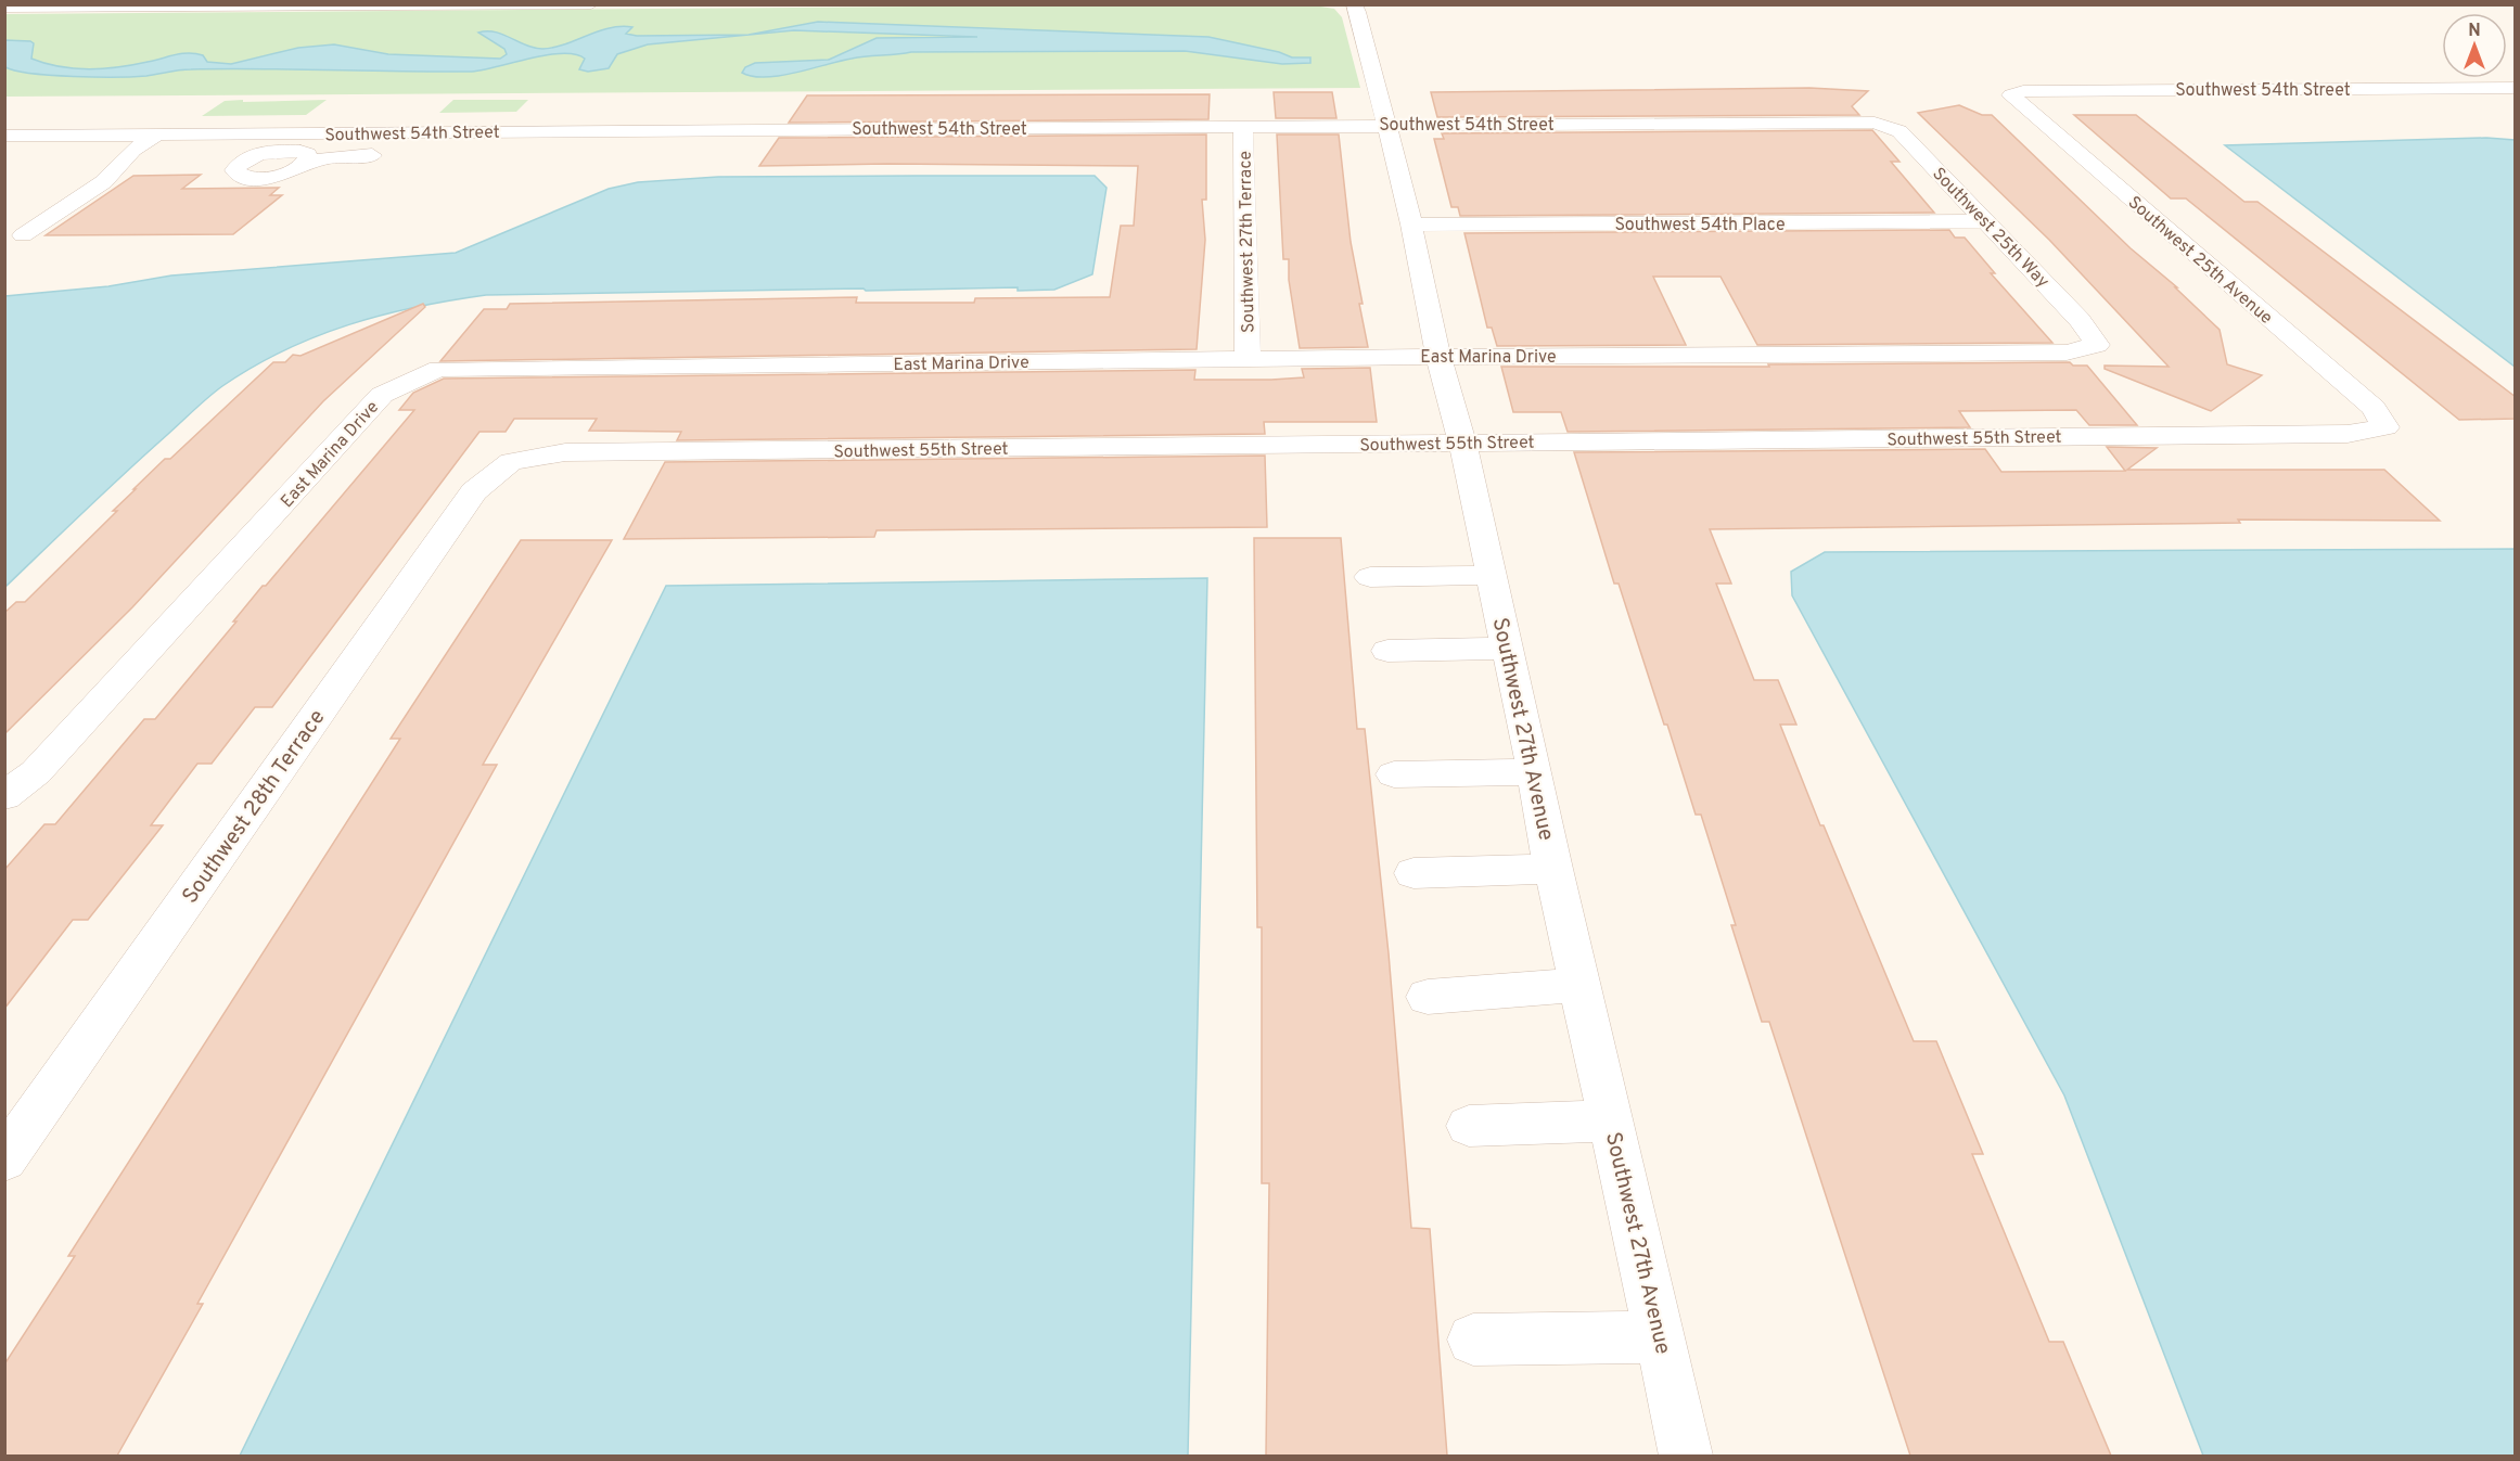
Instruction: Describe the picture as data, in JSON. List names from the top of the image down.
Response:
{
  "streets": {
    "street": [
      "Southwest 54th Street",
      "Southwest 54th Place",
      "Southwest 25th Way",
      "Southwest 27th Terrace",
      "Southwest 25th Avenue",
      "East Marina Drive",
      "Southwest 55th Street",
      "Southwest 27th Avenue",
      "Southwest 28th Terrace"
    ]
  },
  "crossings": [
    ["Southwest 54th Street", "Southwest 25th Way"],
    ["Southwest 54th Street", "Southwest 27th Terrace"],
    ["Southwest 54th Street", "Southwest 25th Avenue"],
    ["Southwest 54th Street", "Southwest 27th Avenue"],
    ["Southwest 54th Place", "Southwest 25th Way"],
    ["Southwest 54th Place", "Southwest 27th Avenue"],
    ["Southwest 25th Way", "East Marina Drive"],
    ["Southwest 27th Terrace", "East Marina Drive"],
    ["Southwest 25th Avenue", "Southwest 55th Street"],
    ["East Marina Drive", "Southwest 27th Avenue"],
    ["Southwest 55th Street", "Southwest 27th Avenue"],
    ["Southwest 55th Street", "Southwest 28th Terrace"]
  ],
  "north": "top"
}
